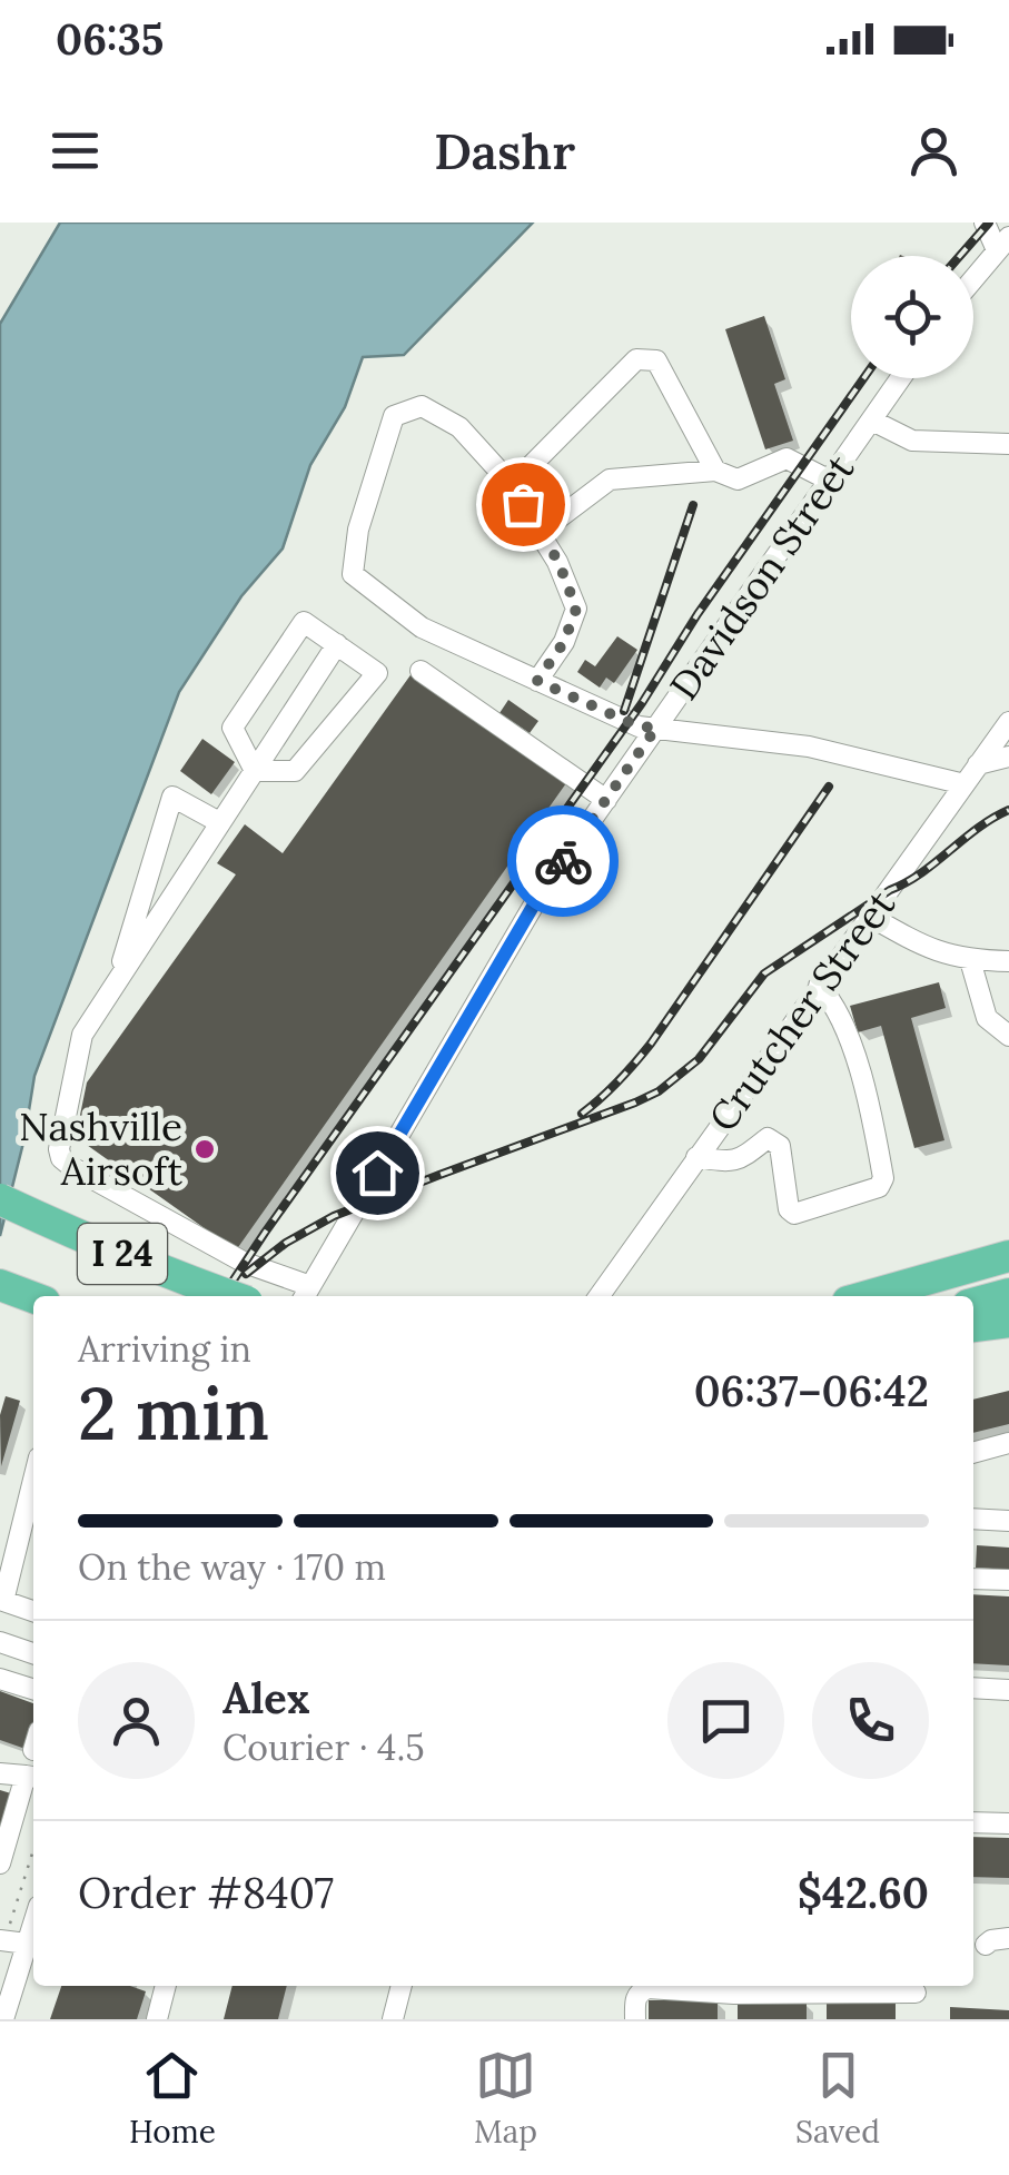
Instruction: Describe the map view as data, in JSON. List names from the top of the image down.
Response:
{
  "streets": {
    "highway": ["I 24"],
    "street": ["Davidson Street", "Crutcher Street"]
  },
  "places": ["Nashville Airsoft"],
  "page": {
    "status": "06:35",
    "header": "Dashr",
    "heading": ["2 min", "Arriving in", "06:37–06:42"],
    "panel": [
      "Alex",
      "Courier · 4.5",
      "Order #8407",
      "$42.60"
    ],
    "bar": "On the way · 170 m",
    "tabs": ["Home", "Map", "Saved"]
  }
}
